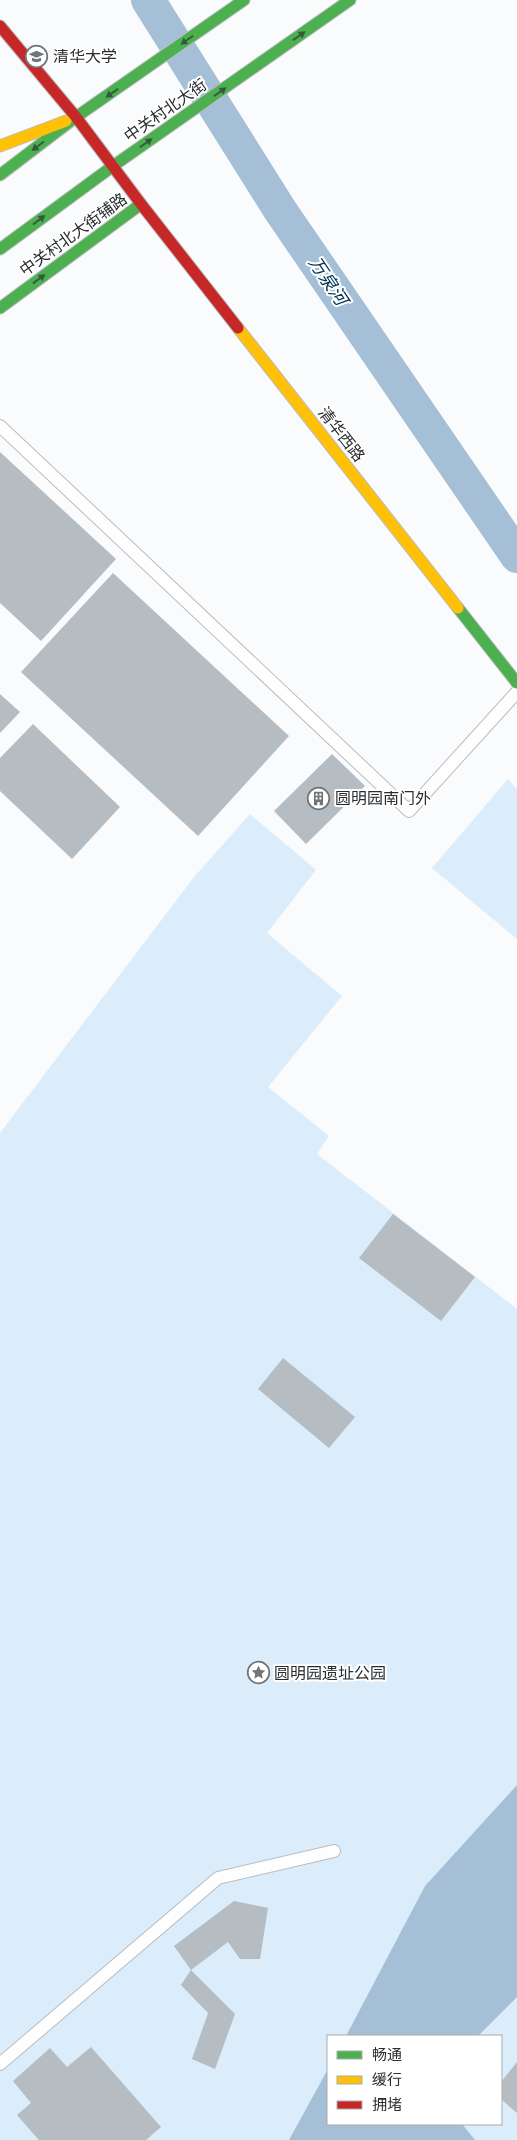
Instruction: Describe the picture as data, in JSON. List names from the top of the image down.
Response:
{
  "streets": {
    "main road": ["中关村北大街", "中关村北大街辅路", "清华西路"]
  },
  "crossings": [
    ["中关村北大街", "清华西路"],
    ["中关村北大街辅路", "清华西路"]
  ],
  "one_way": ["中关村北大街辅路"],
  "water": ["万泉河"],
  "places": {
    "school or university": ["清华大学"],
    "building": ["圆明园南门外"],
    "place": ["圆明园遗址公园"]
  },
  "legend": ["畅通", "缓行", "拥堵"]
}
